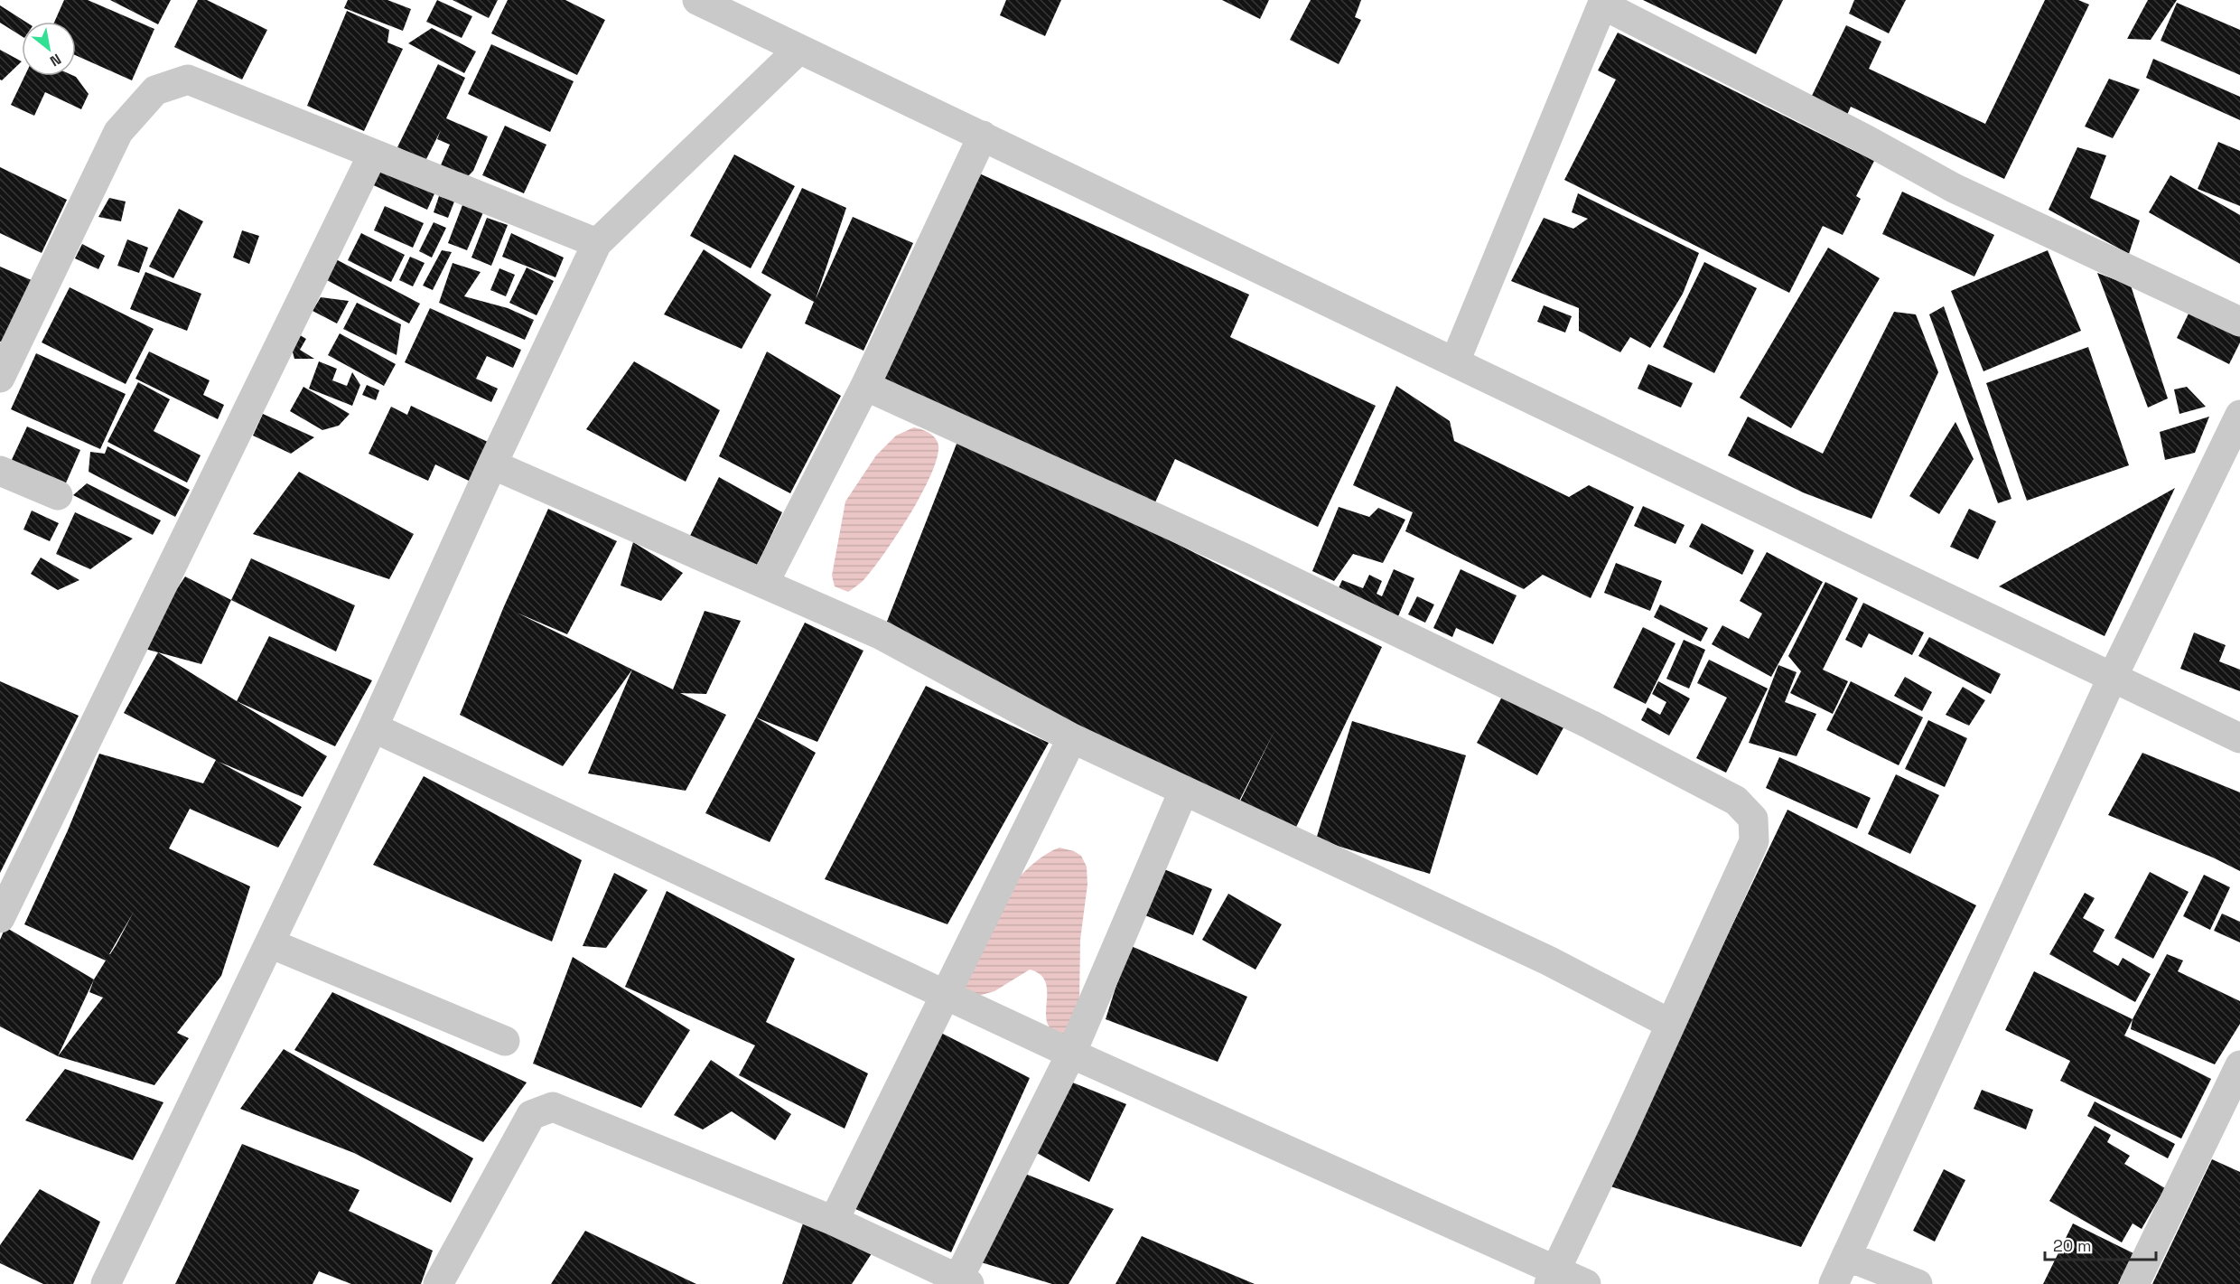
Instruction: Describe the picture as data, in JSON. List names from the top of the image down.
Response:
{
  "scale_bar": "20 m",
  "north": "bottom right"
}
